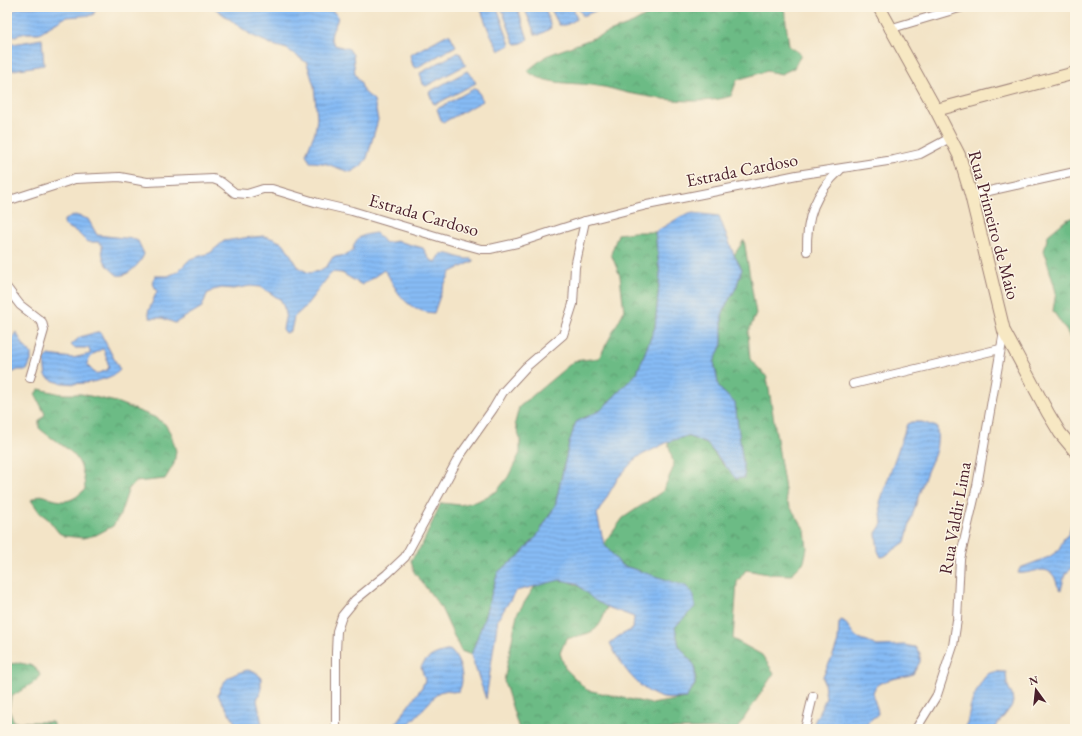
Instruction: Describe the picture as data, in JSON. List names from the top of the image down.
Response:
{
  "streets": {
    "main road": ["Rua Primeiro de Maio"],
    "street": ["Estrada Cardoso", "Rua Valdir Lima"]
  },
  "crossings": [
    ["Estrada Cardoso", "Rua Primeiro de Maio"],
    ["Rua Primeiro de Maio", "Rua Valdir Lima"]
  ],
  "north": "top"
}
